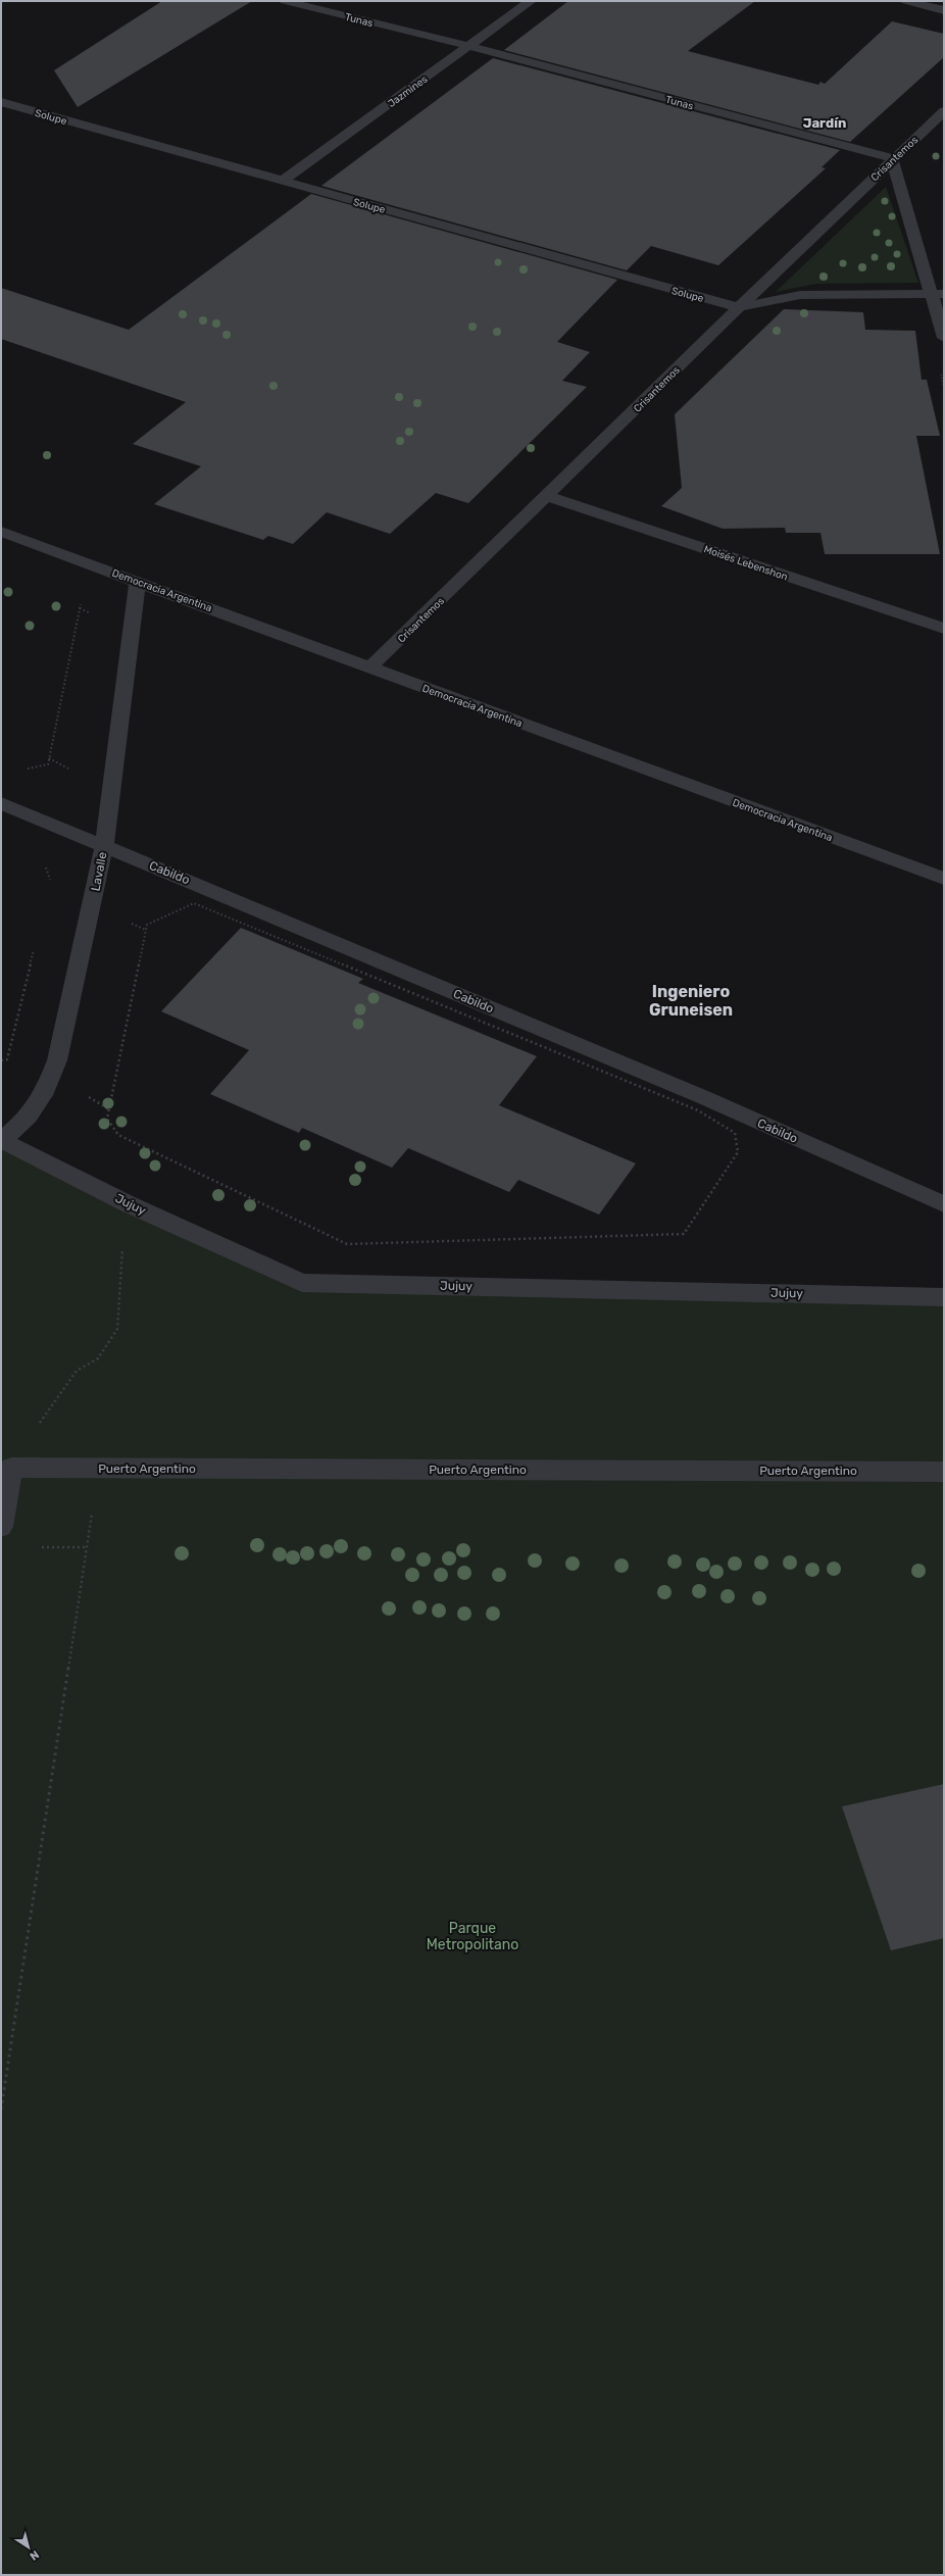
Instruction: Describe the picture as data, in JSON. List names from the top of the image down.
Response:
{
  "streets": {
    "street": [
      "Tunas",
      "Jazmines",
      "Solupe",
      "Crisantemos",
      "Moisés Lebenshon",
      "Democracia Argentina",
      "Lavalle",
      "Cabildo",
      "Jujuy",
      "Puerto Argentino"
    ]
  },
  "crossings": [
    ["Tunas", "Jazmines"],
    ["Tunas", "Crisantemos"],
    ["Jazmines", "Solupe"],
    ["Solupe", "Crisantemos"],
    ["Crisantemos", "Moisés Lebenshon"],
    ["Crisantemos", "Democracia Argentina"],
    ["Democracia Argentina", "Lavalle"],
    ["Lavalle", "Cabildo"],
    ["Lavalle", "Jujuy"]
  ],
  "districts": ["Jardín", "Ingeniero Gruneisen"],
  "parks": ["Parque Metropolitano"],
  "north": "bottom right"
}
